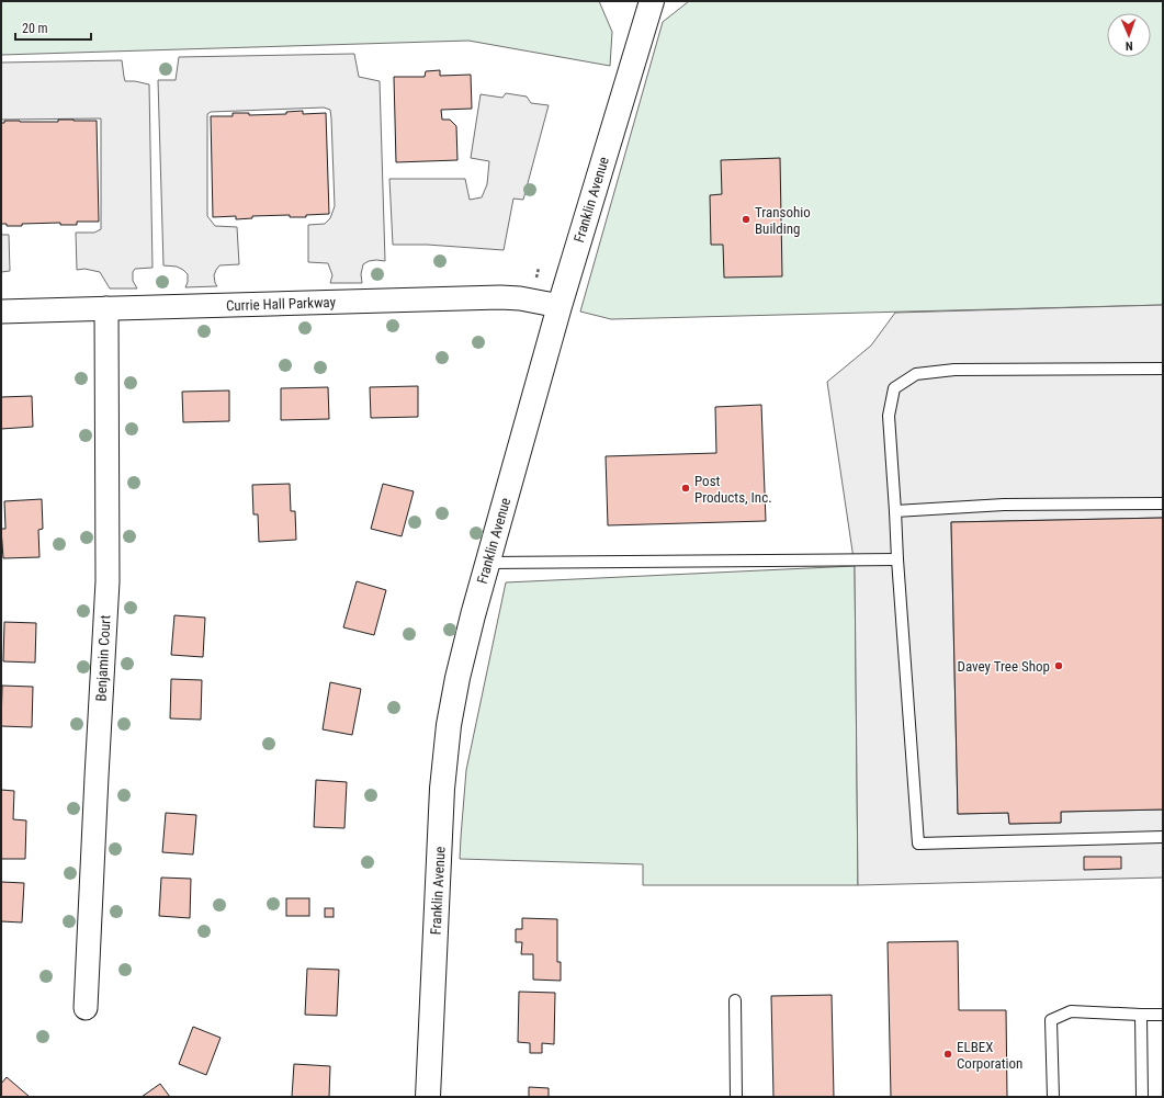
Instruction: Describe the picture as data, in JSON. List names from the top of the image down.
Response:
{
  "streets": {
    "street": ["Franklin Avenue", "Currie Hall Parkway", "Benjamin Court"]
  },
  "crossings": [
    ["Franklin Avenue", "Currie Hall Parkway"],
    ["Currie Hall Parkway", "Benjamin Court"]
  ],
  "places": [
    "Transohio Building",
    "Post Products, Inc.",
    "Davey Tree Shop",
    "ELBEX Corporation"
  ],
  "scale_bar": "20 m",
  "north": "bottom"
}
